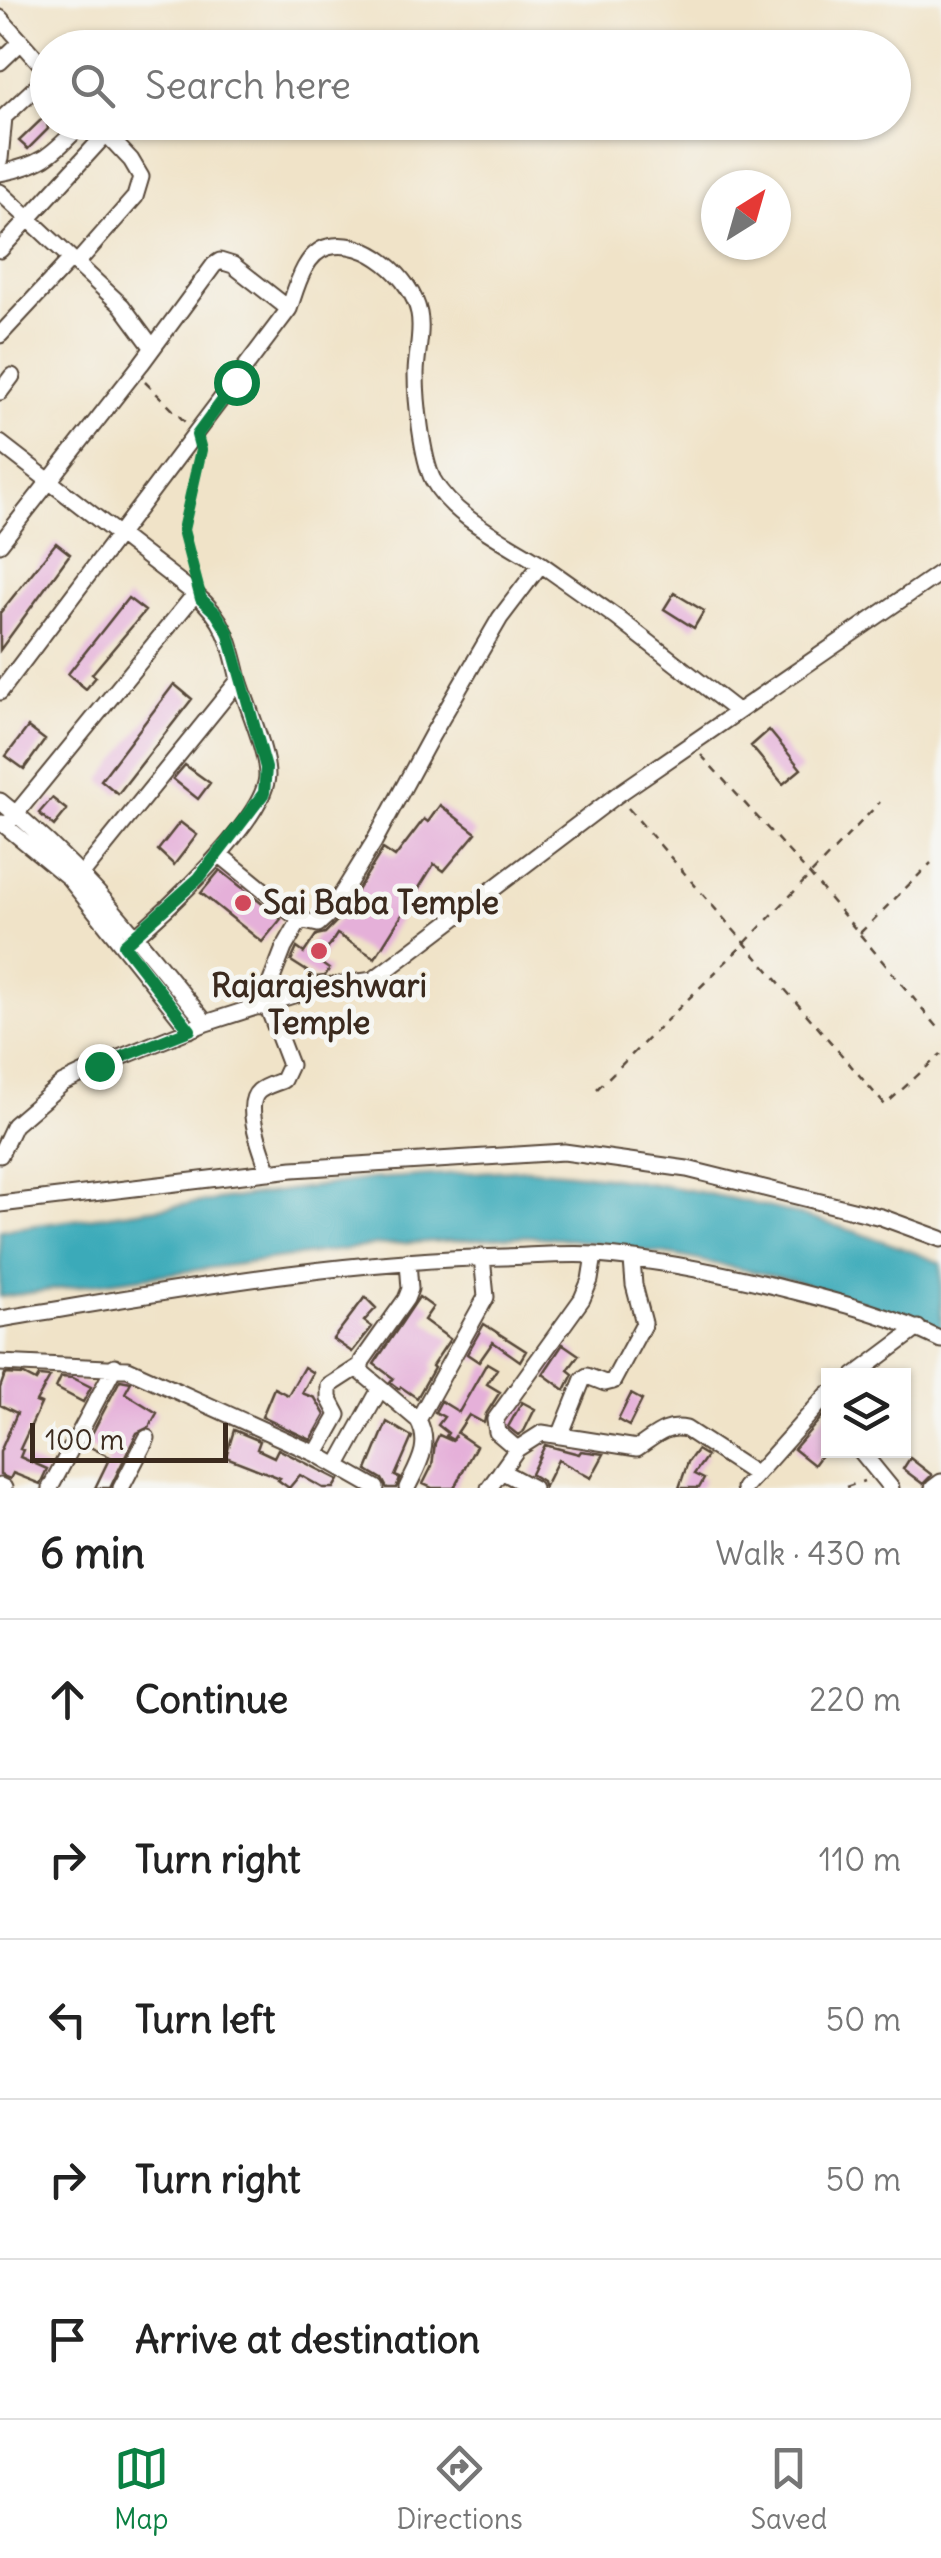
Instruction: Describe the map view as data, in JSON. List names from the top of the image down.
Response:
{
  "places": ["Sai Baba Temple", "Rajarajeshwari Temple"],
  "scale_bar": "100 m",
  "north": "top right",
  "page": {
    "search": "Search here",
    "scale": "100 m",
    "heading": ["6 min", "Walk · 430 m"],
    "list": [
      ["Continue", "220 m"],
      ["Turn right", "110 m"],
      ["Turn left", "50 m"],
      ["Turn right", "50 m"],
      "Arrive at destination"
    ],
    "nav": ["Map", "Directions", "Saved"]
  }
}
